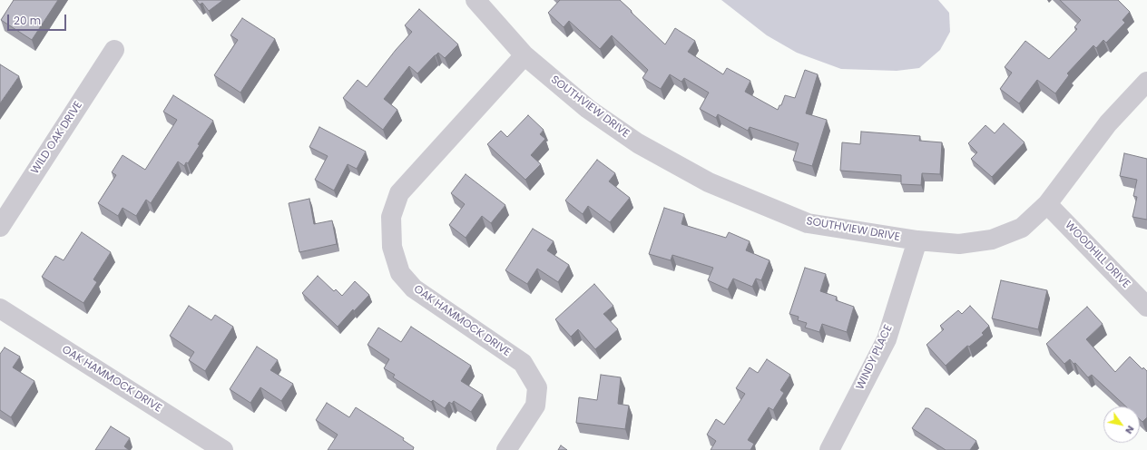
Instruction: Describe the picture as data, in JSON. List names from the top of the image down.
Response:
{
  "streets": {
    "street": [
      "SOUTHVIEW DRIVE",
      "WILD OAK DRIVE",
      "WOODHILL DRIVE",
      "OAK HAMMOCK DRIVE",
      "WINDY PLACE"
    ]
  },
  "crossings": [
    ["SOUTHVIEW DRIVE", "WOODHILL DRIVE"],
    ["SOUTHVIEW DRIVE", "OAK HAMMOCK DRIVE"],
    ["SOUTHVIEW DRIVE", "WINDY PLACE"]
  ],
  "scale_bar": "20 m",
  "north": "bottom right"
}
